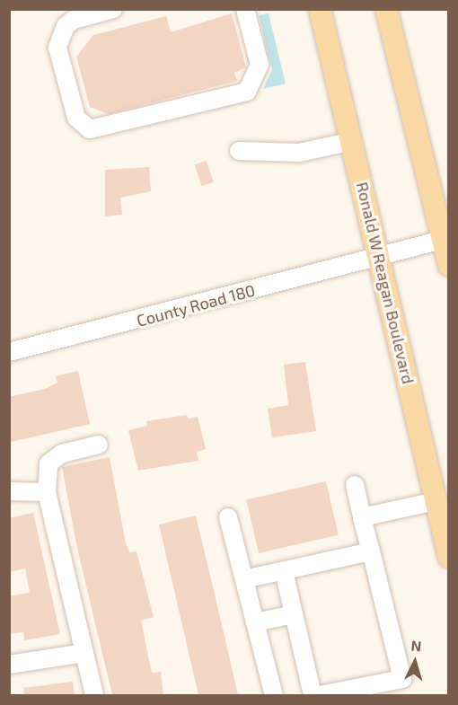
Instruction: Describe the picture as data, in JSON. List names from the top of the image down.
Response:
{
  "streets": {
    "main road": ["Ronald W Reagan Boulevard"],
    "street": ["County Road 180"]
  },
  "crossings": [
    ["Ronald W Reagan Boulevard", "County Road 180"]
  ],
  "north": "top"
}
